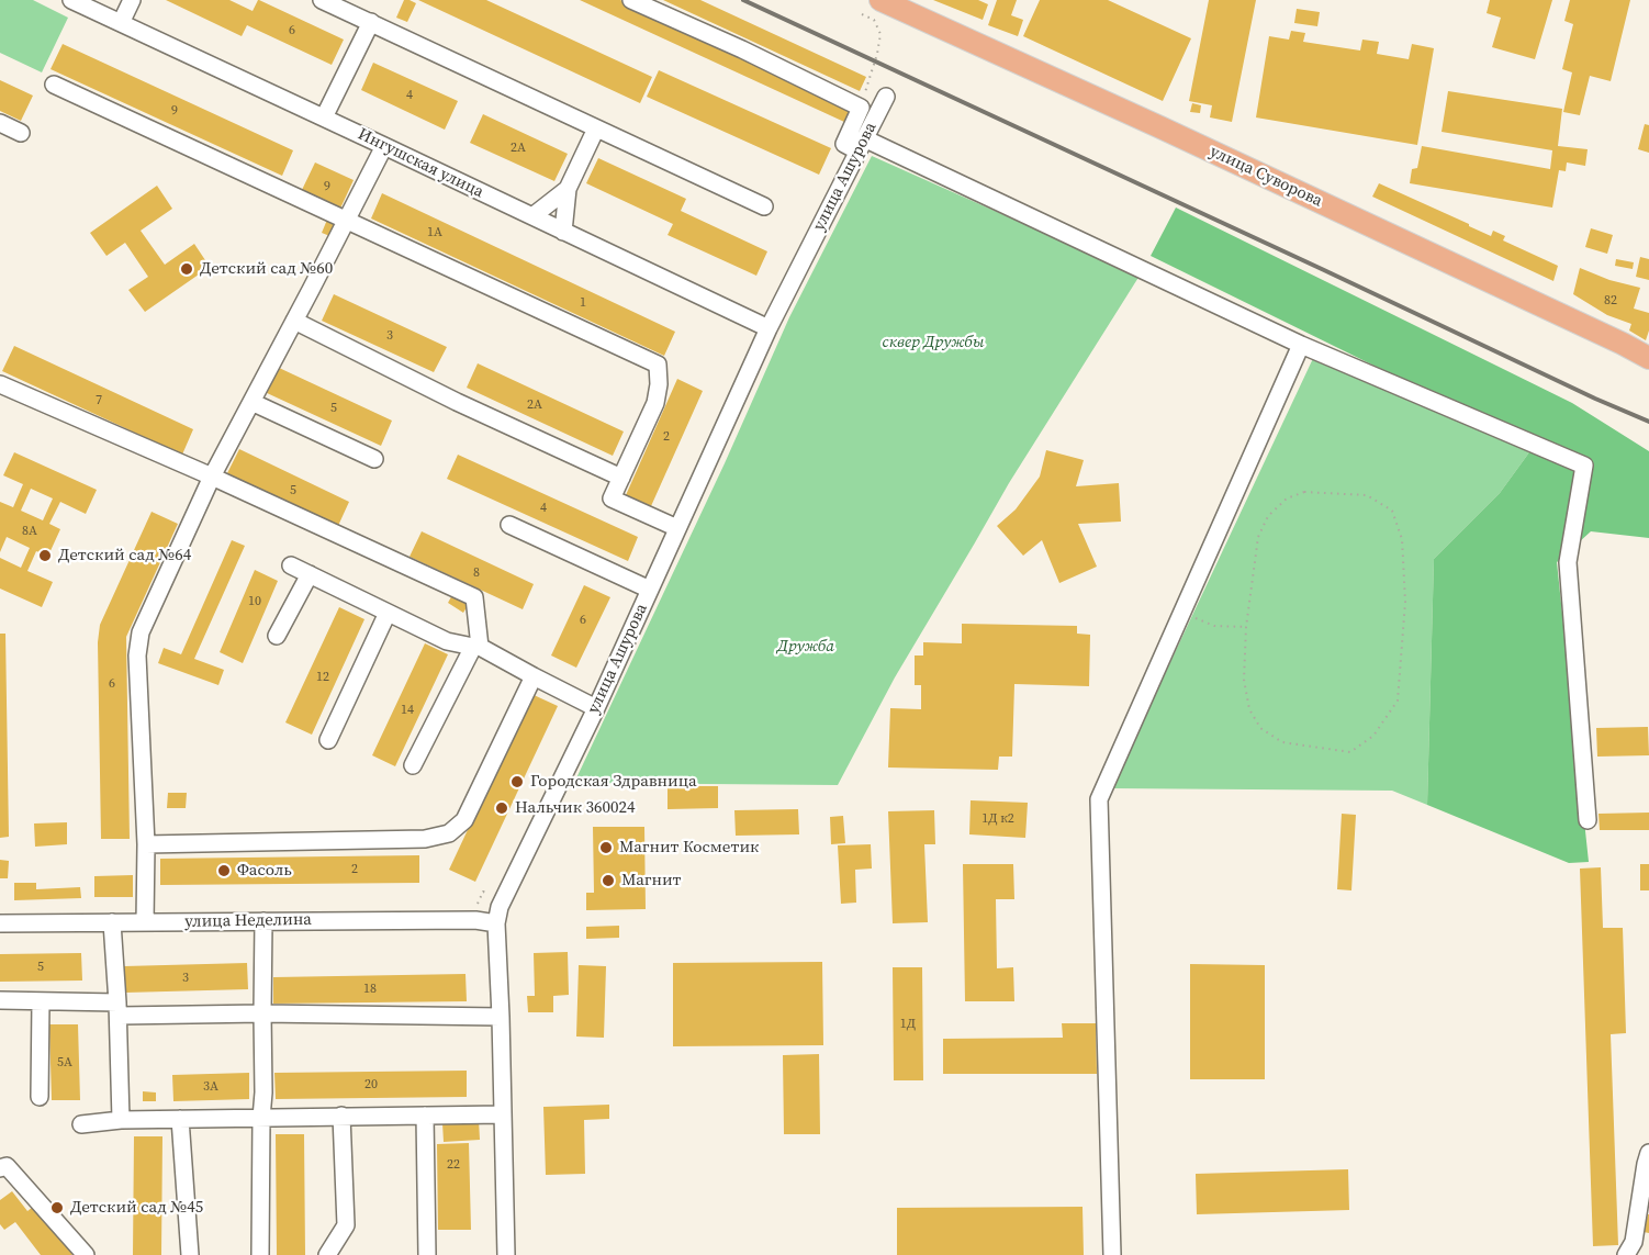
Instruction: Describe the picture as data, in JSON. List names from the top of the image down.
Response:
{
  "streets": {
    "main road": ["улица Суворова"],
    "street": ["Ингушская улица", "улица Ашурова", "улица Неделина"]
  },
  "crossings": [
    ["Ингушская улица", "улица Ашурова"],
    ["улица Ашурова", "улица Неделина"]
  ],
  "parks": ["сквер Дружбы", "Дружба"],
  "places": [
    "Детский сад №60",
    "Детский сад №64",
    "Городская Здравница",
    "Нальчик 360024",
    "Магнит Косметик",
    "Фасоль",
    "Магнит",
    "Детский сад №45"
  ],
  "house_numbers": [
    "6",
    "4",
    "9",
    "2А",
    "9",
    "1А",
    "82",
    "1",
    "3",
    "7",
    "2А",
    "5",
    "2",
    "5",
    "4",
    "8А",
    "8",
    "10",
    "6",
    "12",
    "6",
    "14",
    "1Д к2",
    "2",
    "5",
    "3",
    "18",
    "1Д",
    "5А",
    "20",
    "3А",
    "22"
  ]
}
